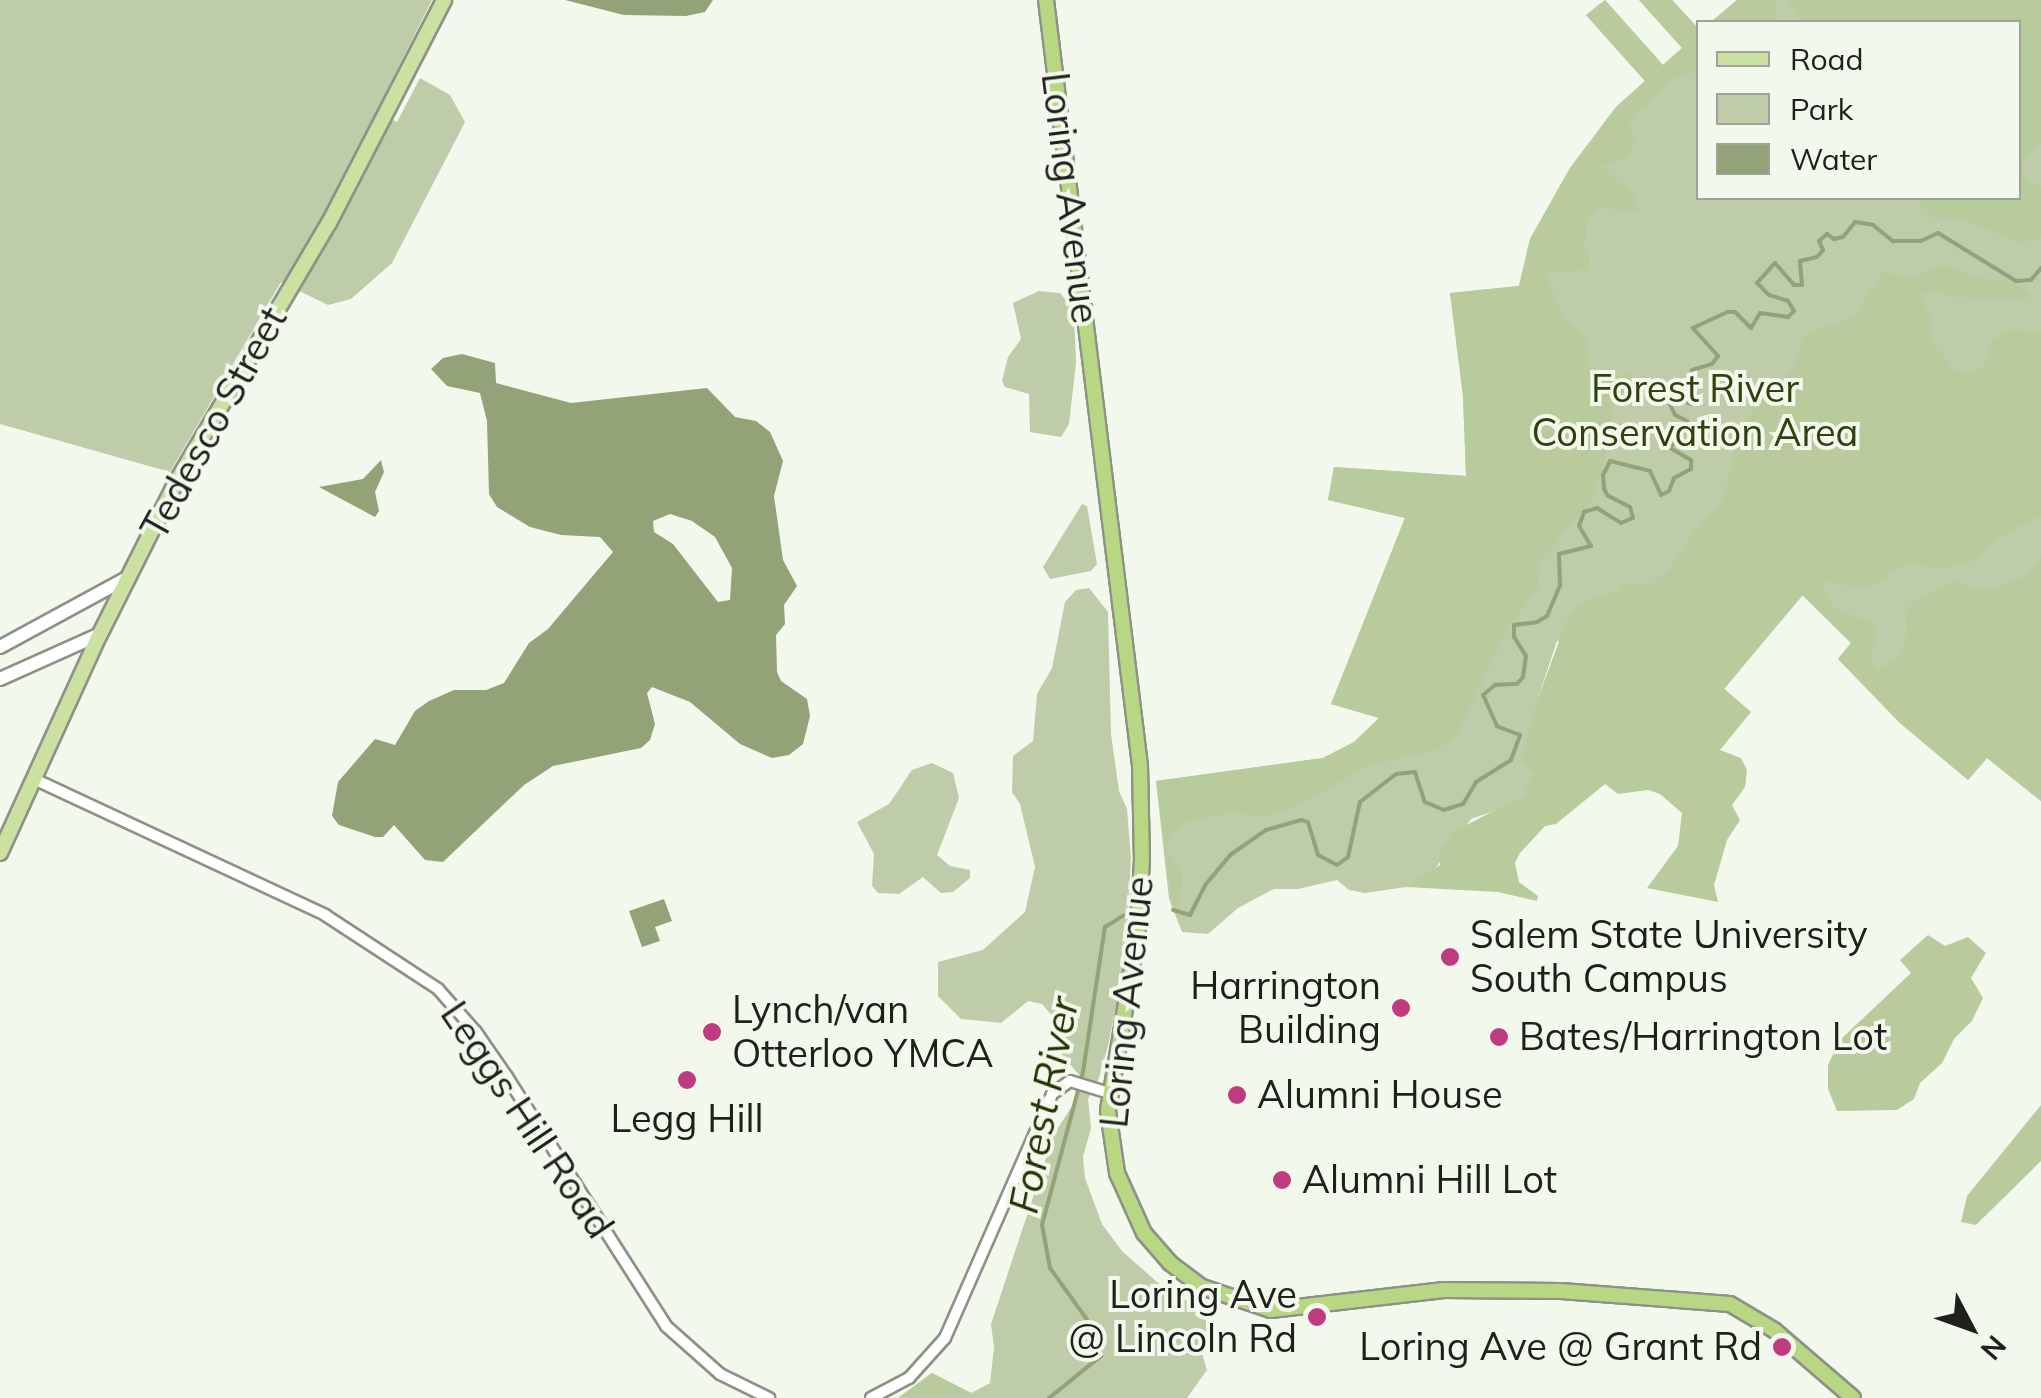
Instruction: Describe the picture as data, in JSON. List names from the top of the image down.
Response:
{
  "streets": {
    "highway": ["Loring Avenue"],
    "main road": ["Tedesco Street"],
    "street": ["Leggs Hill Road"]
  },
  "crossings": [
    ["Tedesco Street", "Leggs Hill Road"]
  ],
  "water": ["Forest River"],
  "parks": ["Forest River Conservation Area"],
  "places": [
    "Salem State University South Campus",
    "Harrington Building",
    "Lynch/van Otterloo YMCA",
    "Bates/Harrington Lot",
    "Legg Hill",
    "Alumni House",
    "Alumni Hill Lot",
    "Loring Ave @ Lincoln Rd",
    "Loring Ave @ Grant Rd"
  ],
  "legend": ["Road", "Park", "Water"],
  "north": "bottom right"
}
